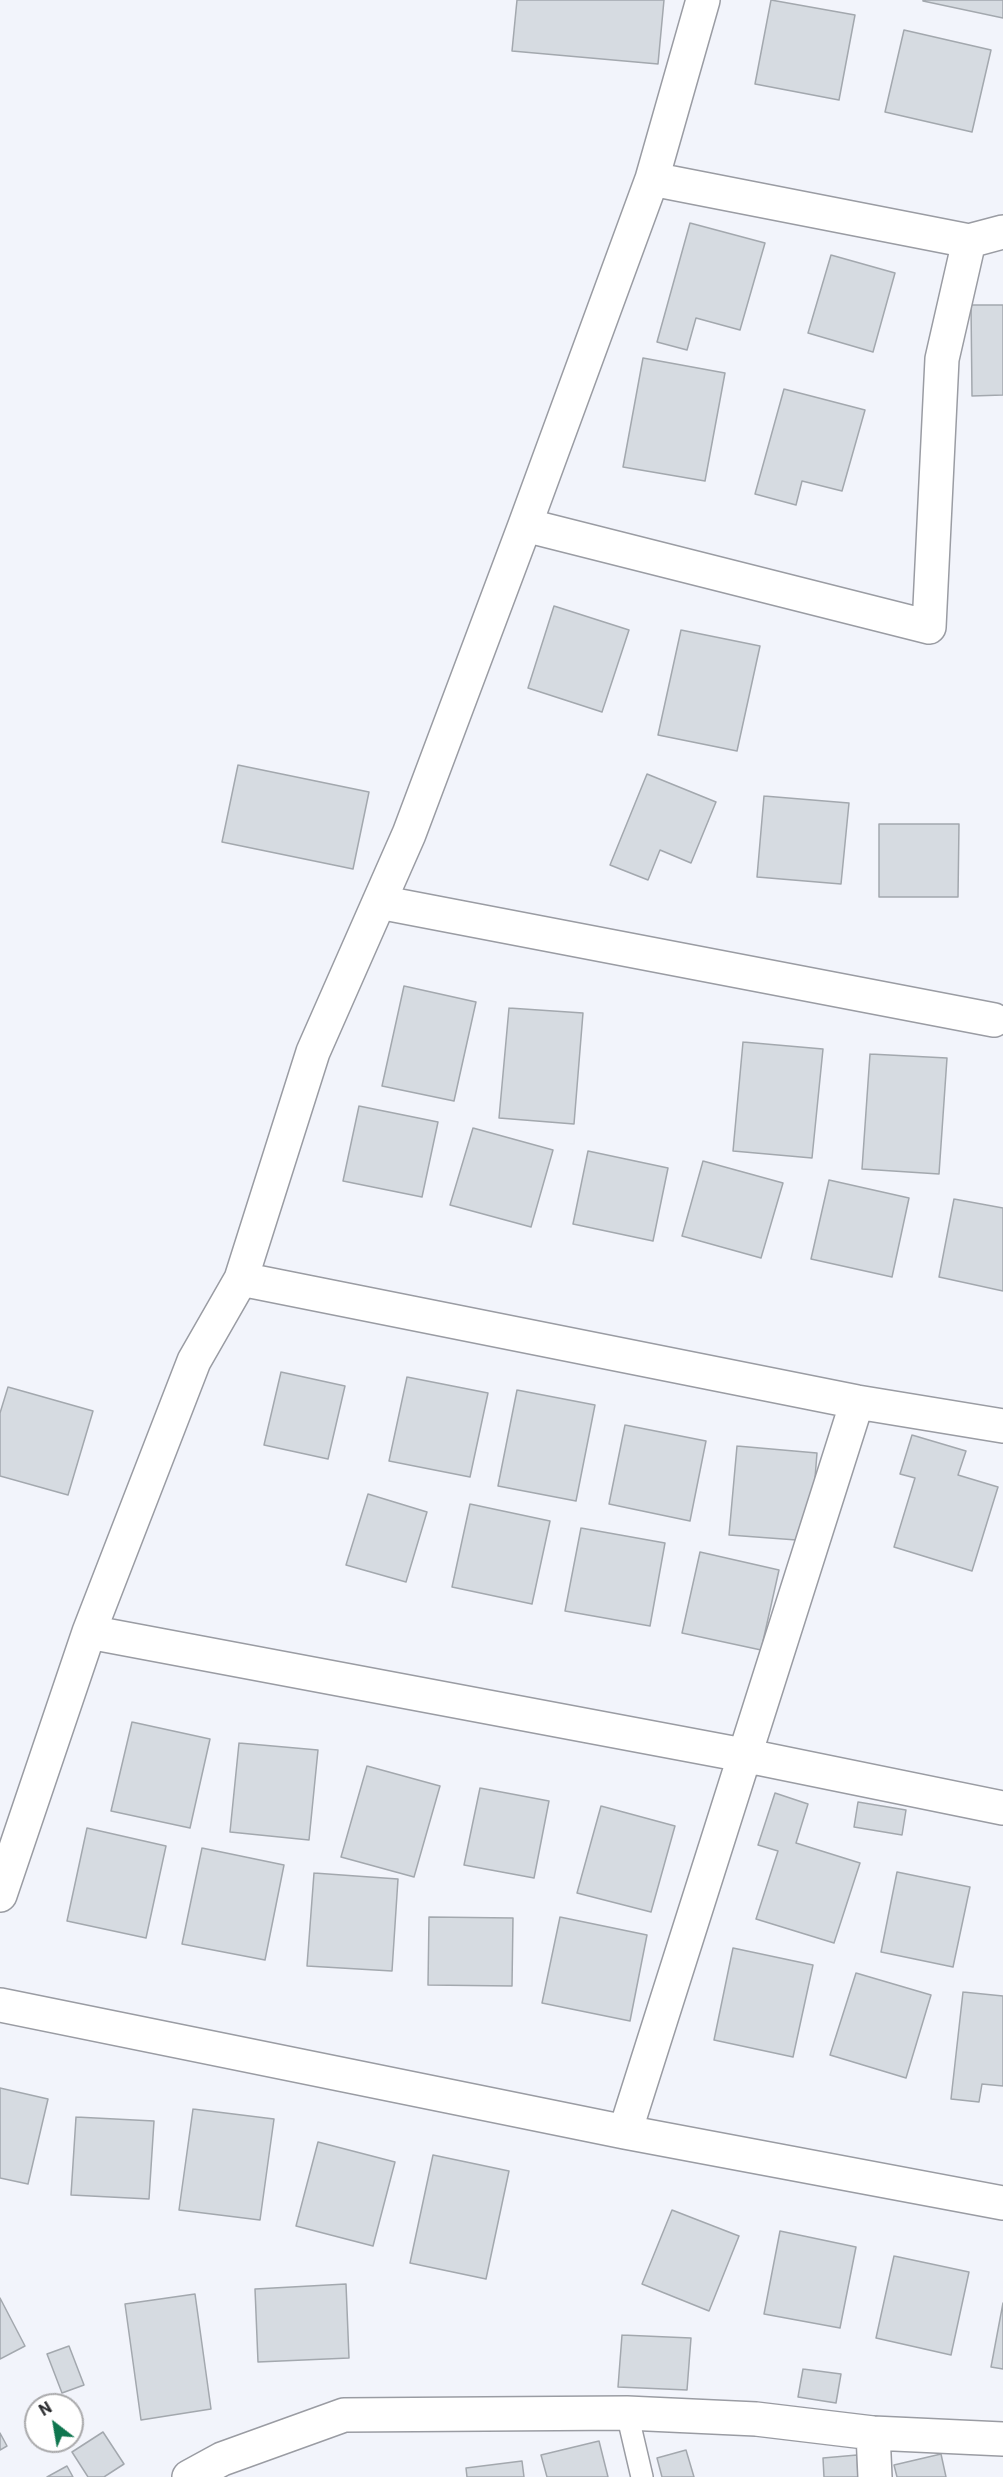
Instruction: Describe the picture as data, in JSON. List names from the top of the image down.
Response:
{
  "north": "top left"
}
